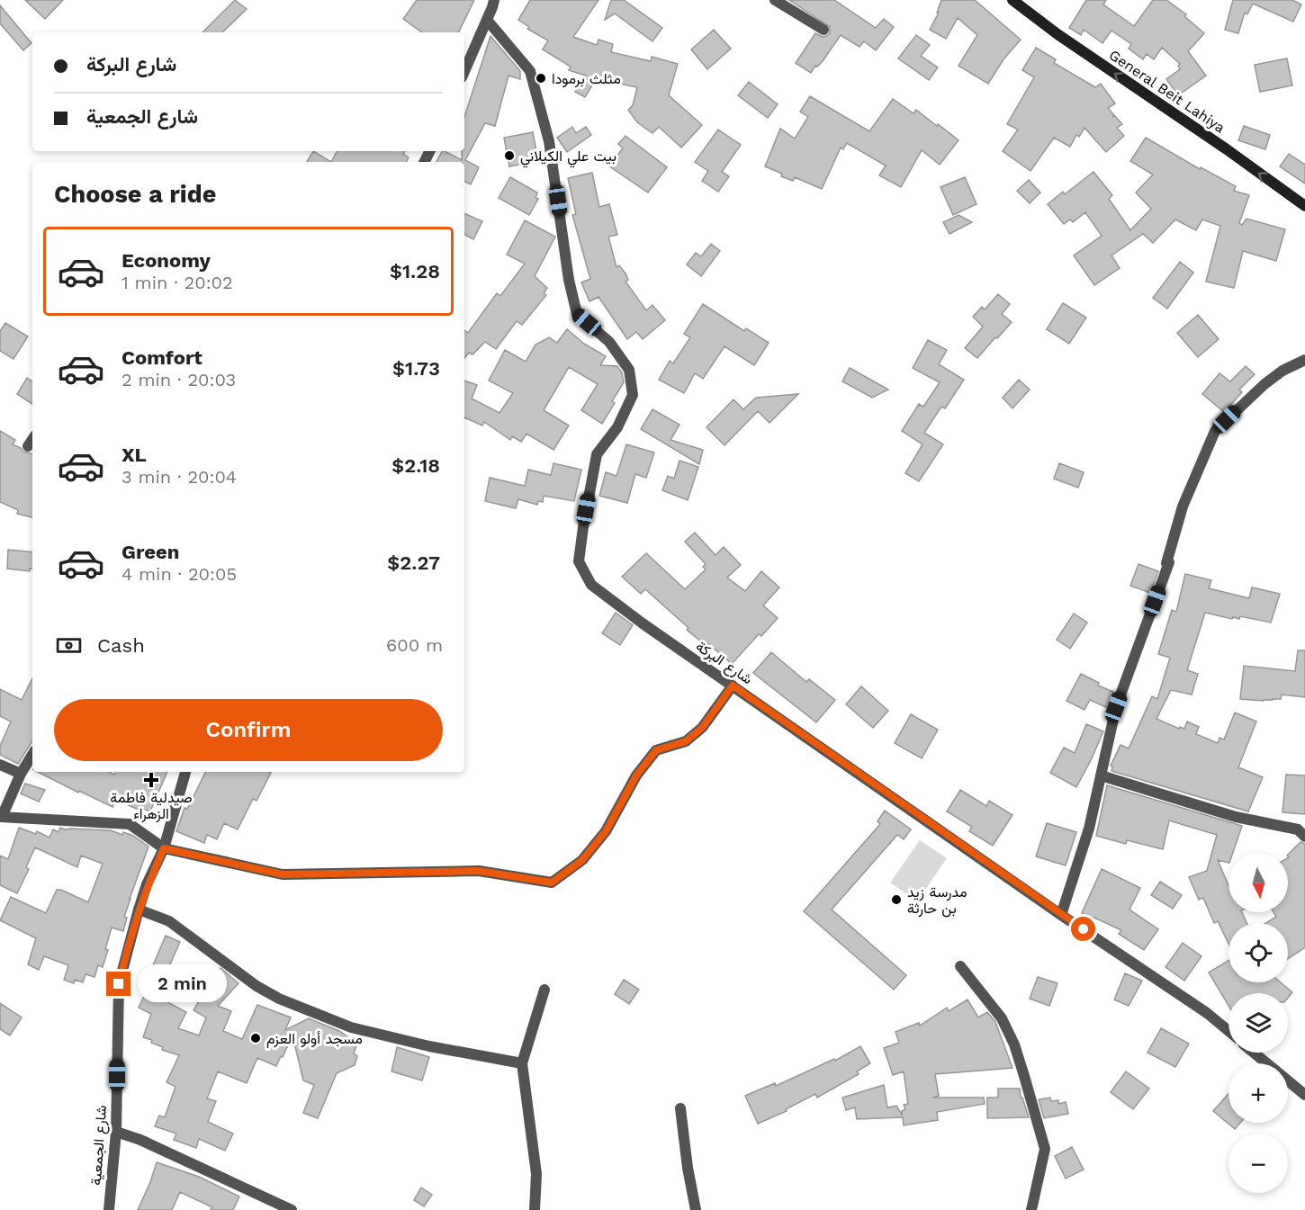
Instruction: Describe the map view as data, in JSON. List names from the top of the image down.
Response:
{
  "streets": {
    "main road": ["General Beit Lahiya"],
    "street": ["شارع البركة", "شارع الجمعية"]
  },
  "one_way": ["General Beit Lahiya"],
  "places": {
    "other": [
      "مثلث برمودا",
      "بيت علي الكيلاني",
      "مدرسة زيد بن حارثة",
      "مسجد أولو العزم"
    ],
    "health": ["صيدلية فاطمة الزهراء"]
  },
  "north": "bottom",
  "page": {
    "banner": ["شارع البركة", "شارع الجمعية"],
    "heading": "Choose a ride",
    "list": [
      {
        "name": "Economy",
        "note": "1 min · 20:02",
        "value": "$1.28"
      },
      {
        "name": "Comfort",
        "note": "2 min · 20:03",
        "value": "$1.73"
      },
      {
        "name": "XL",
        "note": "3 min · 20:04",
        "value": "$2.18"
      },
      {
        "name": "Green",
        "note": "4 min · 20:05",
        "value": "$2.27"
      }
    ],
    "pay": ["Cash", "600 m"],
    "buttons": "Confirm",
    "map_buttons": ["+", "−"],
    "bubble": "2 min"
  }
}
